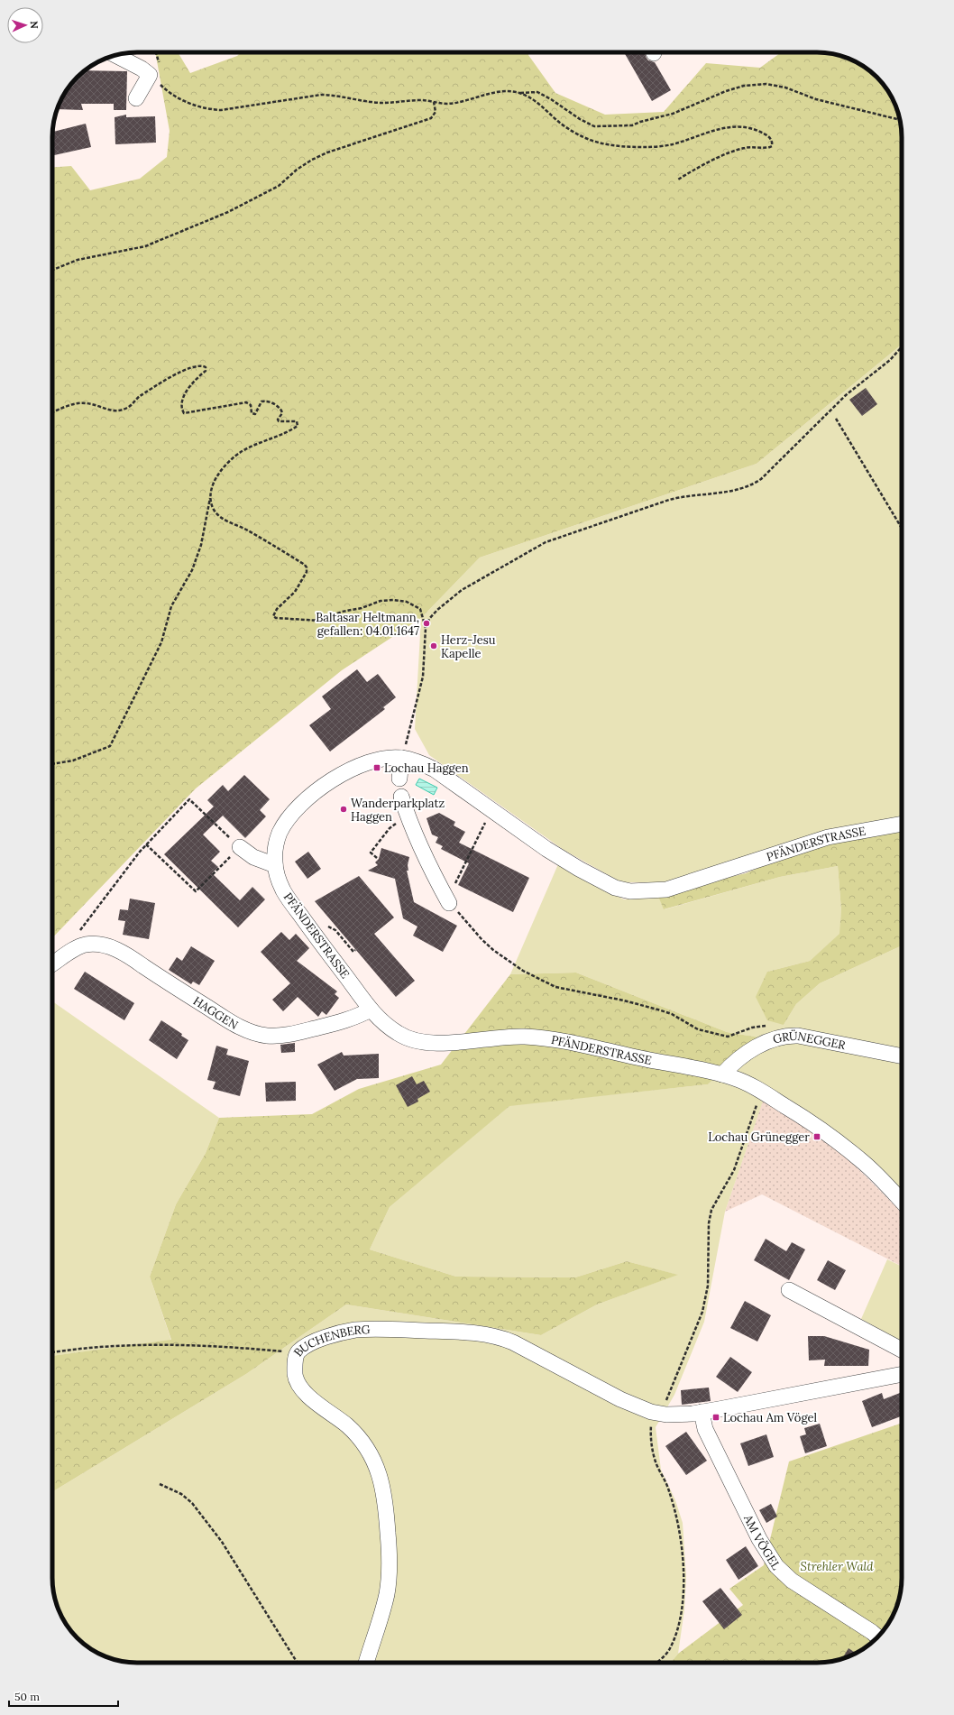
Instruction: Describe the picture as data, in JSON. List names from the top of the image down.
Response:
{
  "streets": {
    "street": [
      "PFÄNDERSTRASSE",
      "HAGGEN",
      "GRÜNEGGER",
      "BUCHENBERG",
      "AM VÖGEL"
    ]
  },
  "crossings": [
    ["PFÄNDERSTRASSE", "HAGGEN"],
    ["PFÄNDERSTRASSE", "GRÜNEGGER"]
  ],
  "parks": ["Strehler Wald"],
  "places": {
    "other": ["Baltasar Heltmann, gefallen: 04.01.1647", "Herz-Jesu Kapelle", "Wanderparkplatz Haggen"],
    "transit": ["Lochau Haggen", "Lochau Grünegger", "Lochau Am Vögel"]
  },
  "scale_bar": "50 m",
  "north": "right"
}
